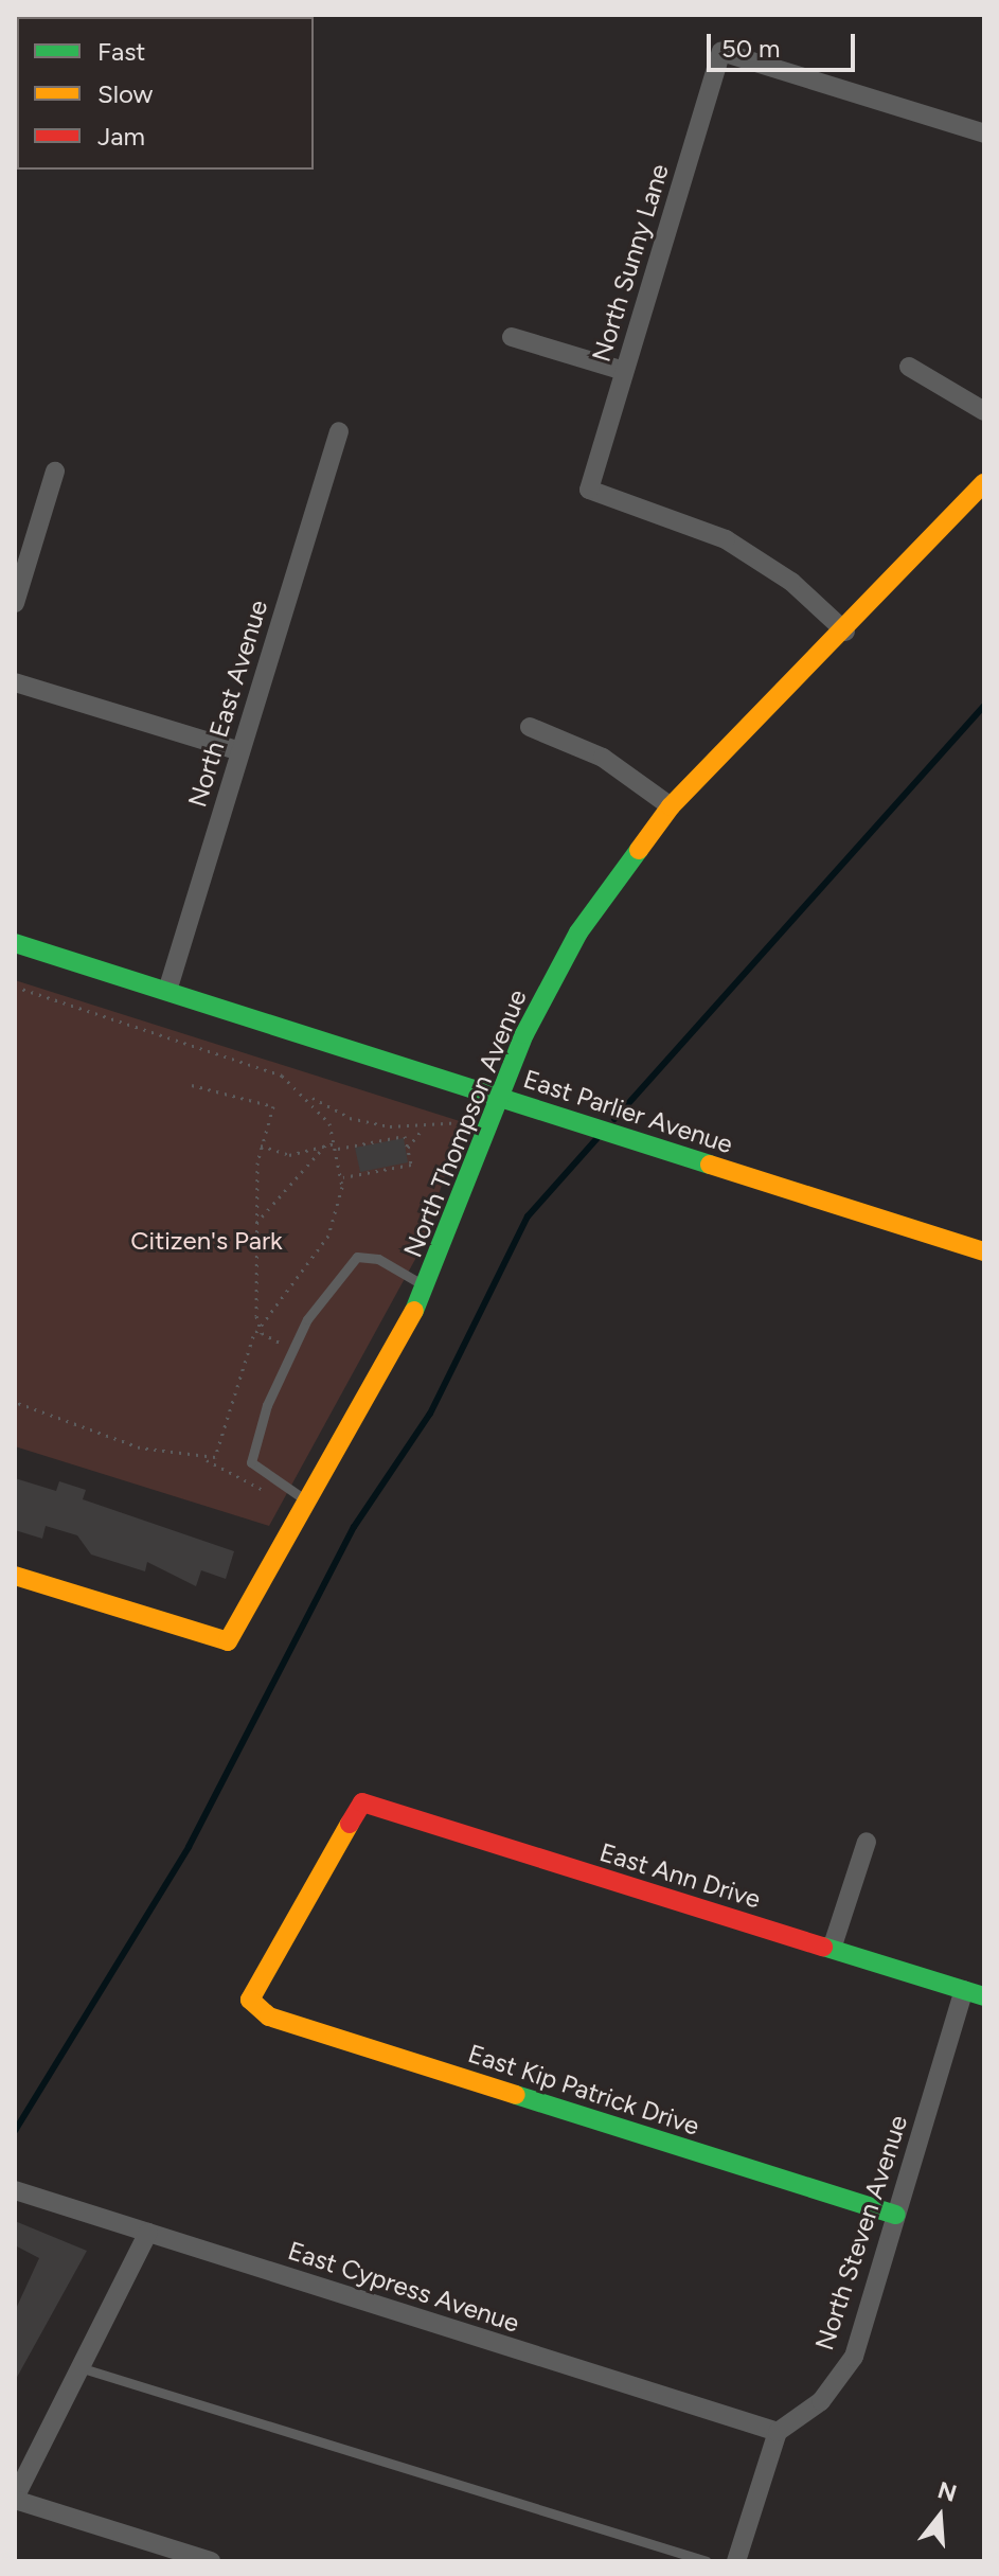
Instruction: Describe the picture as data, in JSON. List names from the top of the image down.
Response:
{
  "streets": {
    "street": [
      "North Sunny Lane",
      "North East Avenue",
      "East Parlier Avenue",
      "North Thompson Avenue",
      "East Ann Drive",
      "East Kip Patrick Drive",
      "North Steven Avenue",
      "East Cypress Avenue"
    ]
  },
  "crossings": [
    ["North Sunny Lane", "North Thompson Avenue"],
    ["North East Avenue", "East Parlier Avenue"],
    ["East Parlier Avenue", "North Thompson Avenue"],
    ["East Ann Drive", "East Kip Patrick Drive"],
    ["East Ann Drive", "North Steven Avenue"],
    ["East Kip Patrick Drive", "North Steven Avenue"],
    ["North Steven Avenue", "East Cypress Avenue"]
  ],
  "parks": ["Citizen's Park"],
  "legend": ["Fast", "Slow", "Jam"],
  "scale_bar": "50 m",
  "north": "top"
}
